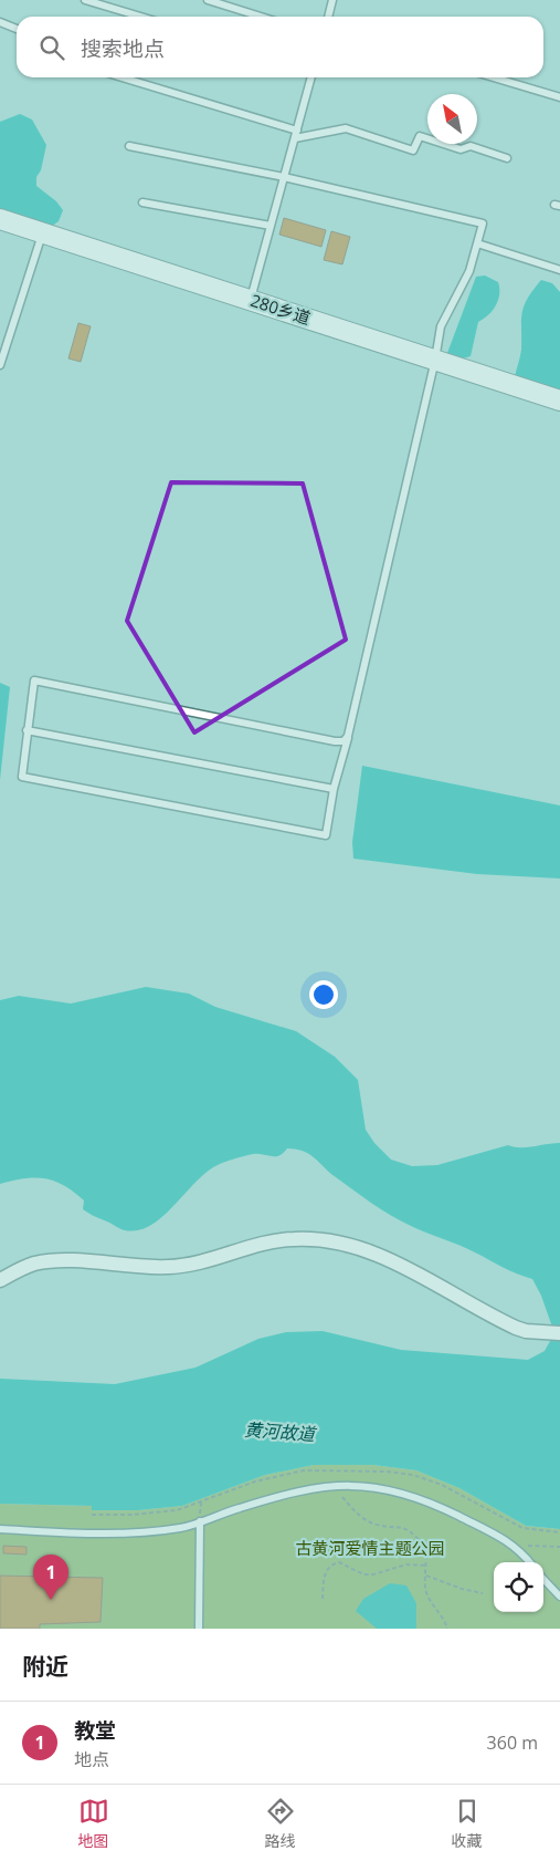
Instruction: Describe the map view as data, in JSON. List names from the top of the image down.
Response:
{
  "streets": {
    "street": ["280乡道"]
  },
  "water": ["黄河故道"],
  "parks": ["古黄河爱情主题公园"],
  "north": "top left",
  "page": {
    "search": "搜索地点",
    "pins": "1",
    "heading": "附近",
    "list": [
      {
        "mark": "1",
        "name": "教堂",
        "note": "地点",
        "value": "360 m"
      }
    ],
    "nav": ["地图", "路线", "收藏"]
  }
}
